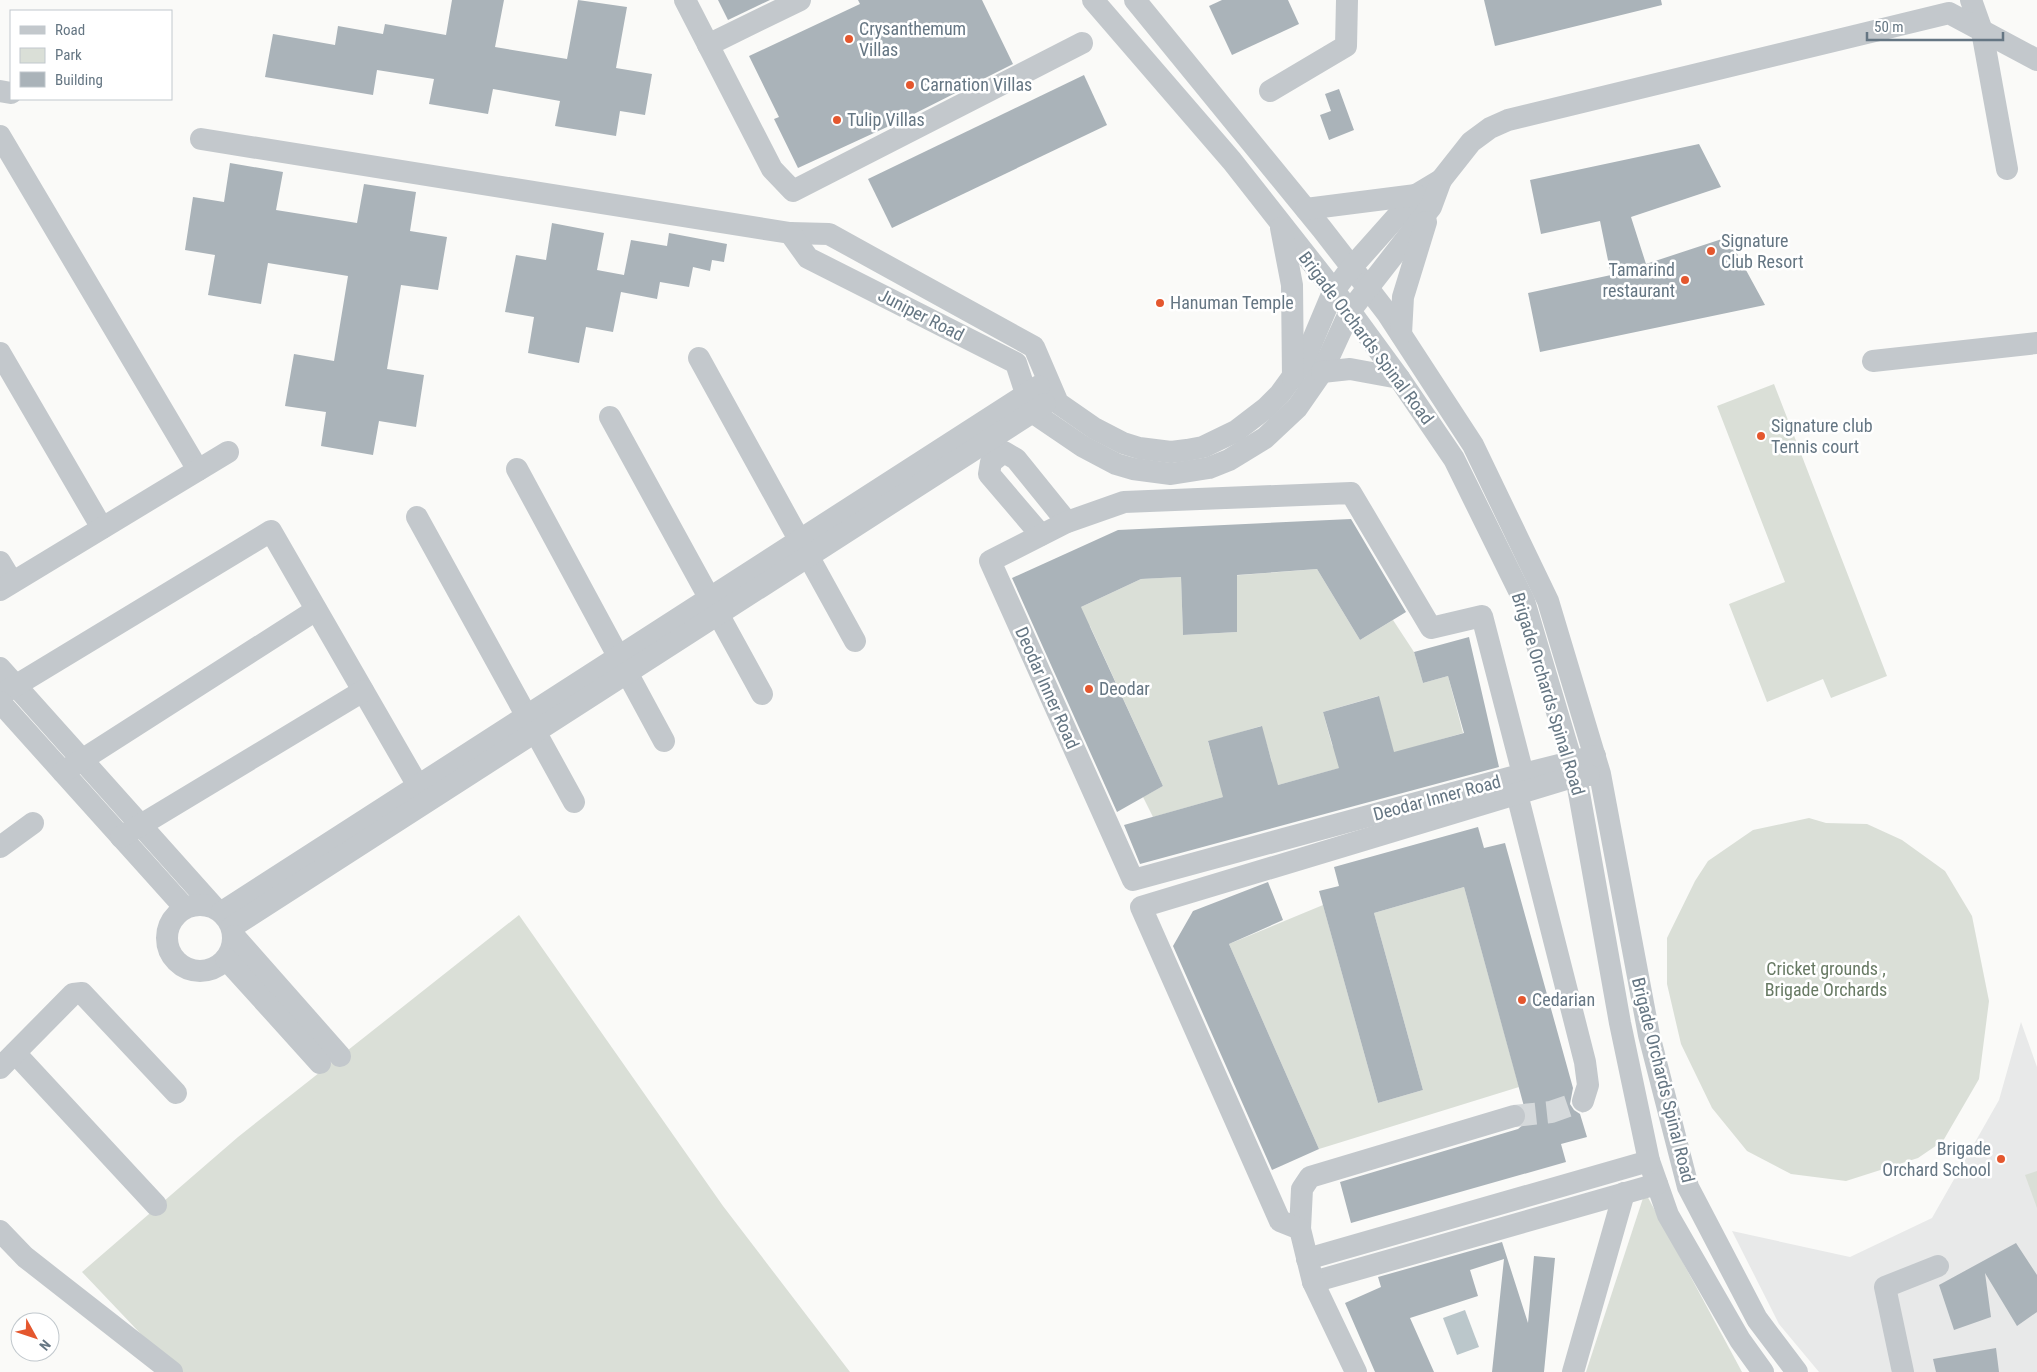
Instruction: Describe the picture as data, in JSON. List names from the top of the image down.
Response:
{
  "streets": {
    "street": ["Juniper Road", "Brigade Orchards Spinal Road", "Deodar Inner Road"]
  },
  "parks": ["Cricket grounds , Brigade Orchards"],
  "places": [
    "Crysanthemum Villas",
    "Carnation Villas",
    "Tulip Villas",
    "Signature Club Resort",
    "Tamarind restaurant",
    "Hanuman Temple",
    "Signature club Tennis court",
    "Deodar",
    "Cedarian",
    "Brigade Orchard School"
  ],
  "legend": ["Road", "Park", "Building"],
  "scale_bar": "50 m",
  "north": "bottom right"
}
